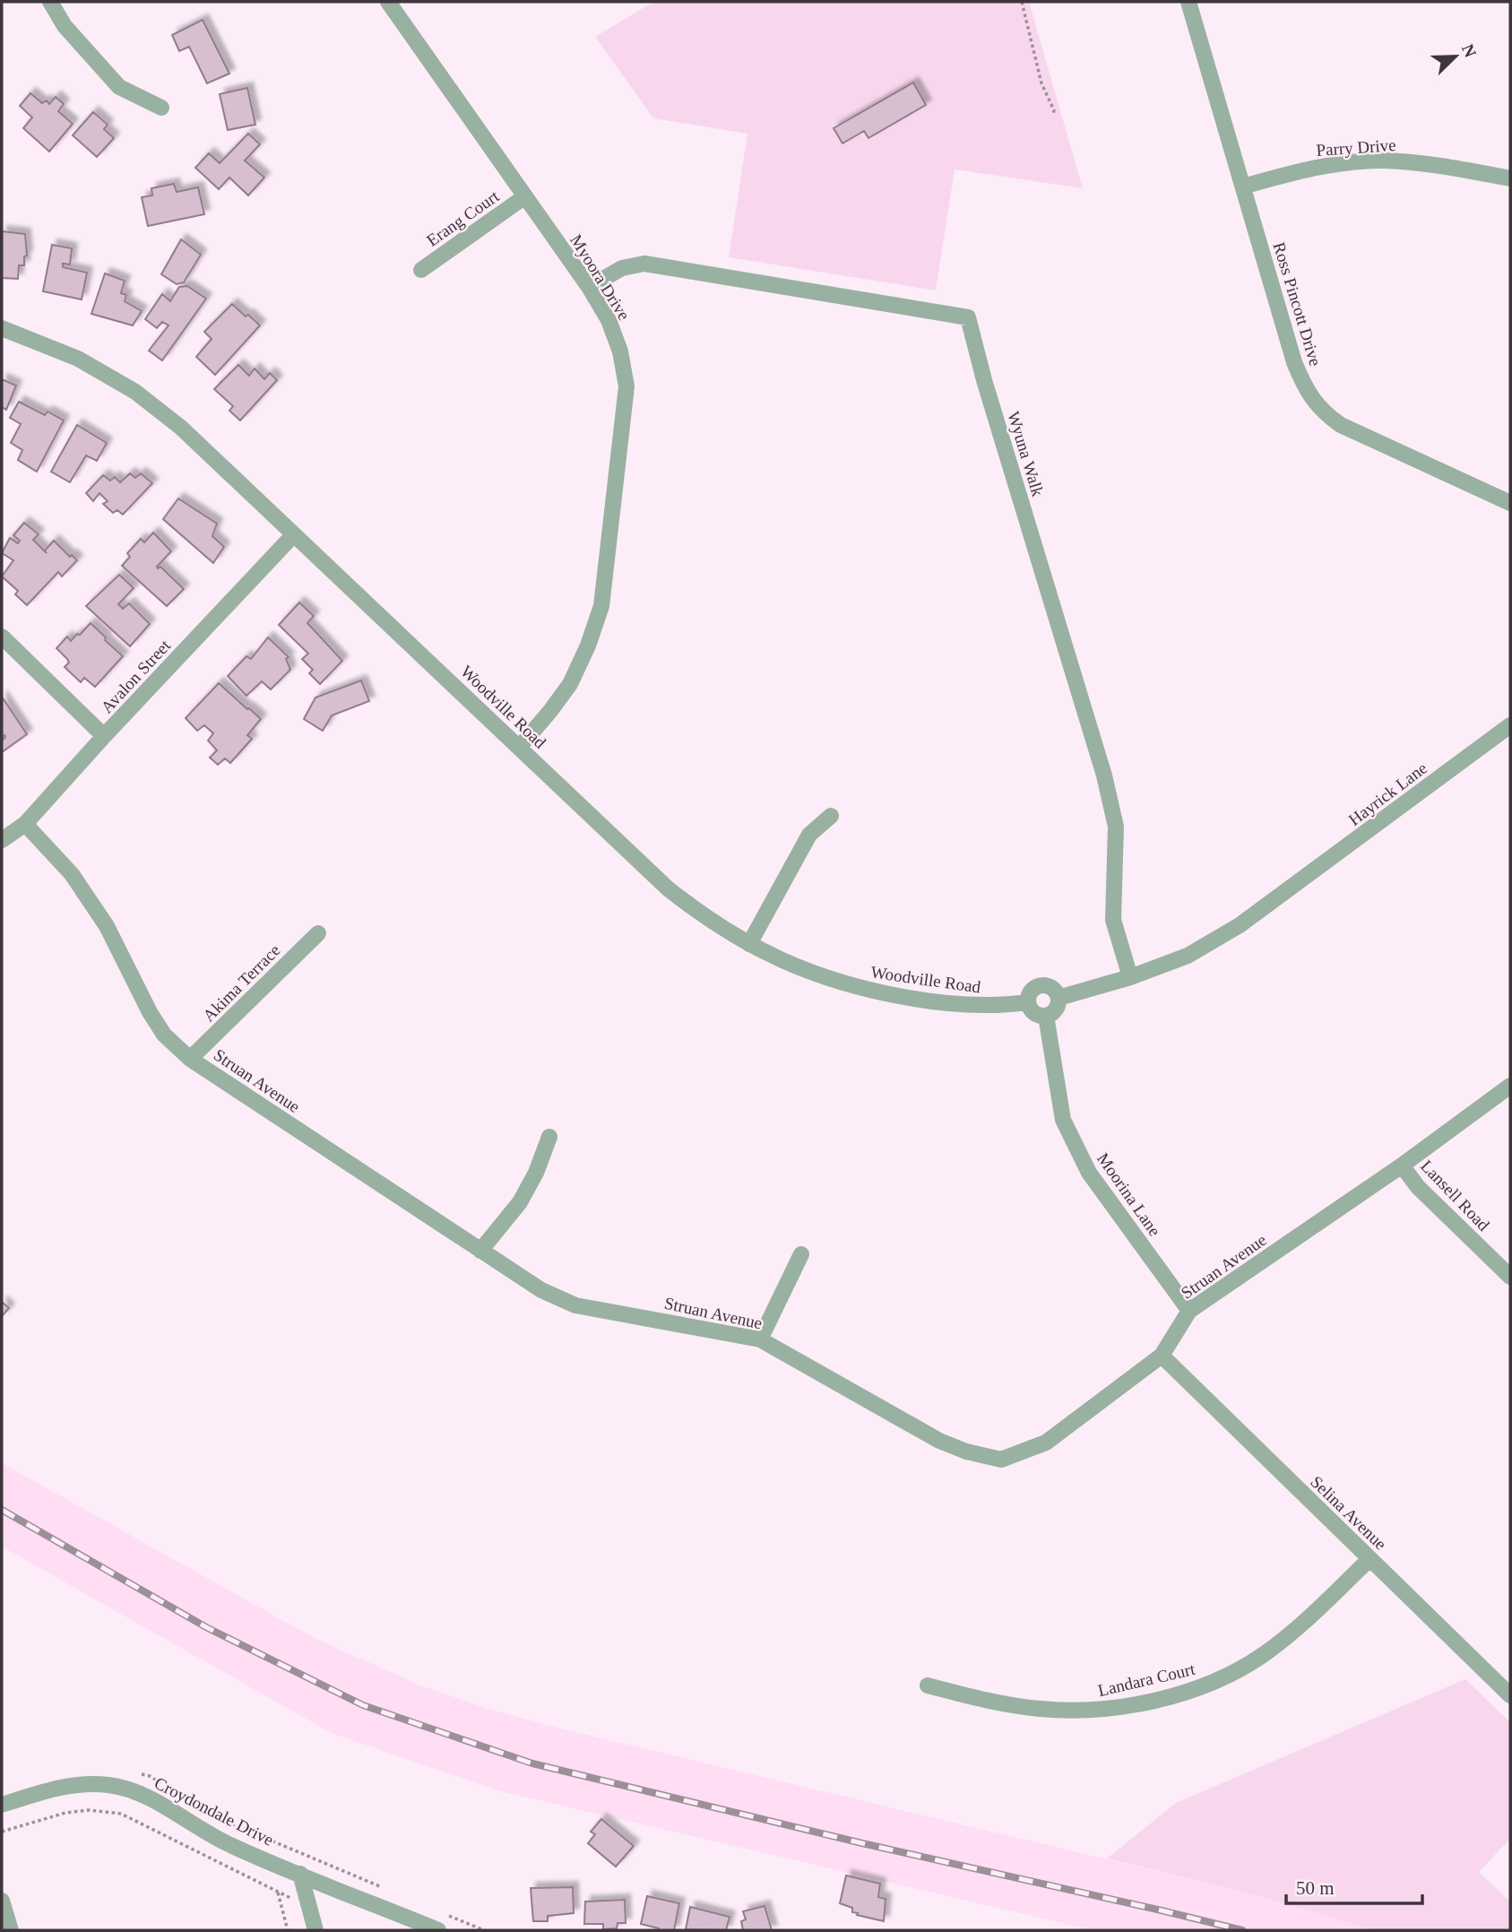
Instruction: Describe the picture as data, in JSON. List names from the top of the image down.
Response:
{
  "streets": {
    "street": [
      "Parry Drive",
      "Erang Court",
      "Myoora Drive",
      "Ross Pincott Drive",
      "Wyuna Walk",
      "Avalon Street",
      "Woodville Road",
      "Hayrick Lane",
      "Akima Terrace",
      "Struan Avenue",
      "Moorina Lane",
      "Lansell Road",
      "Selina Avenue",
      "Landara Court",
      "Croydondale Drive"
    ]
  },
  "crossings": [
    ["Parry Drive", "Ross Pincott Drive"],
    ["Erang Court", "Myoora Drive"],
    ["Myoora Drive", "Wyuna Walk"],
    ["Myoora Drive", "Woodville Road"],
    ["Wyuna Walk", "Hayrick Lane"],
    ["Avalon Street", "Woodville Road"],
    ["Avalon Street", "Struan Avenue"],
    ["Woodville Road", "Moorina Lane"],
    ["Akima Terrace", "Struan Avenue"],
    ["Struan Avenue", "Moorina Lane"],
    ["Struan Avenue", "Lansell Road"],
    ["Struan Avenue", "Selina Avenue"],
    ["Selina Avenue", "Landara Court"]
  ],
  "scale_bar": "50 m",
  "north": "top right"
}
